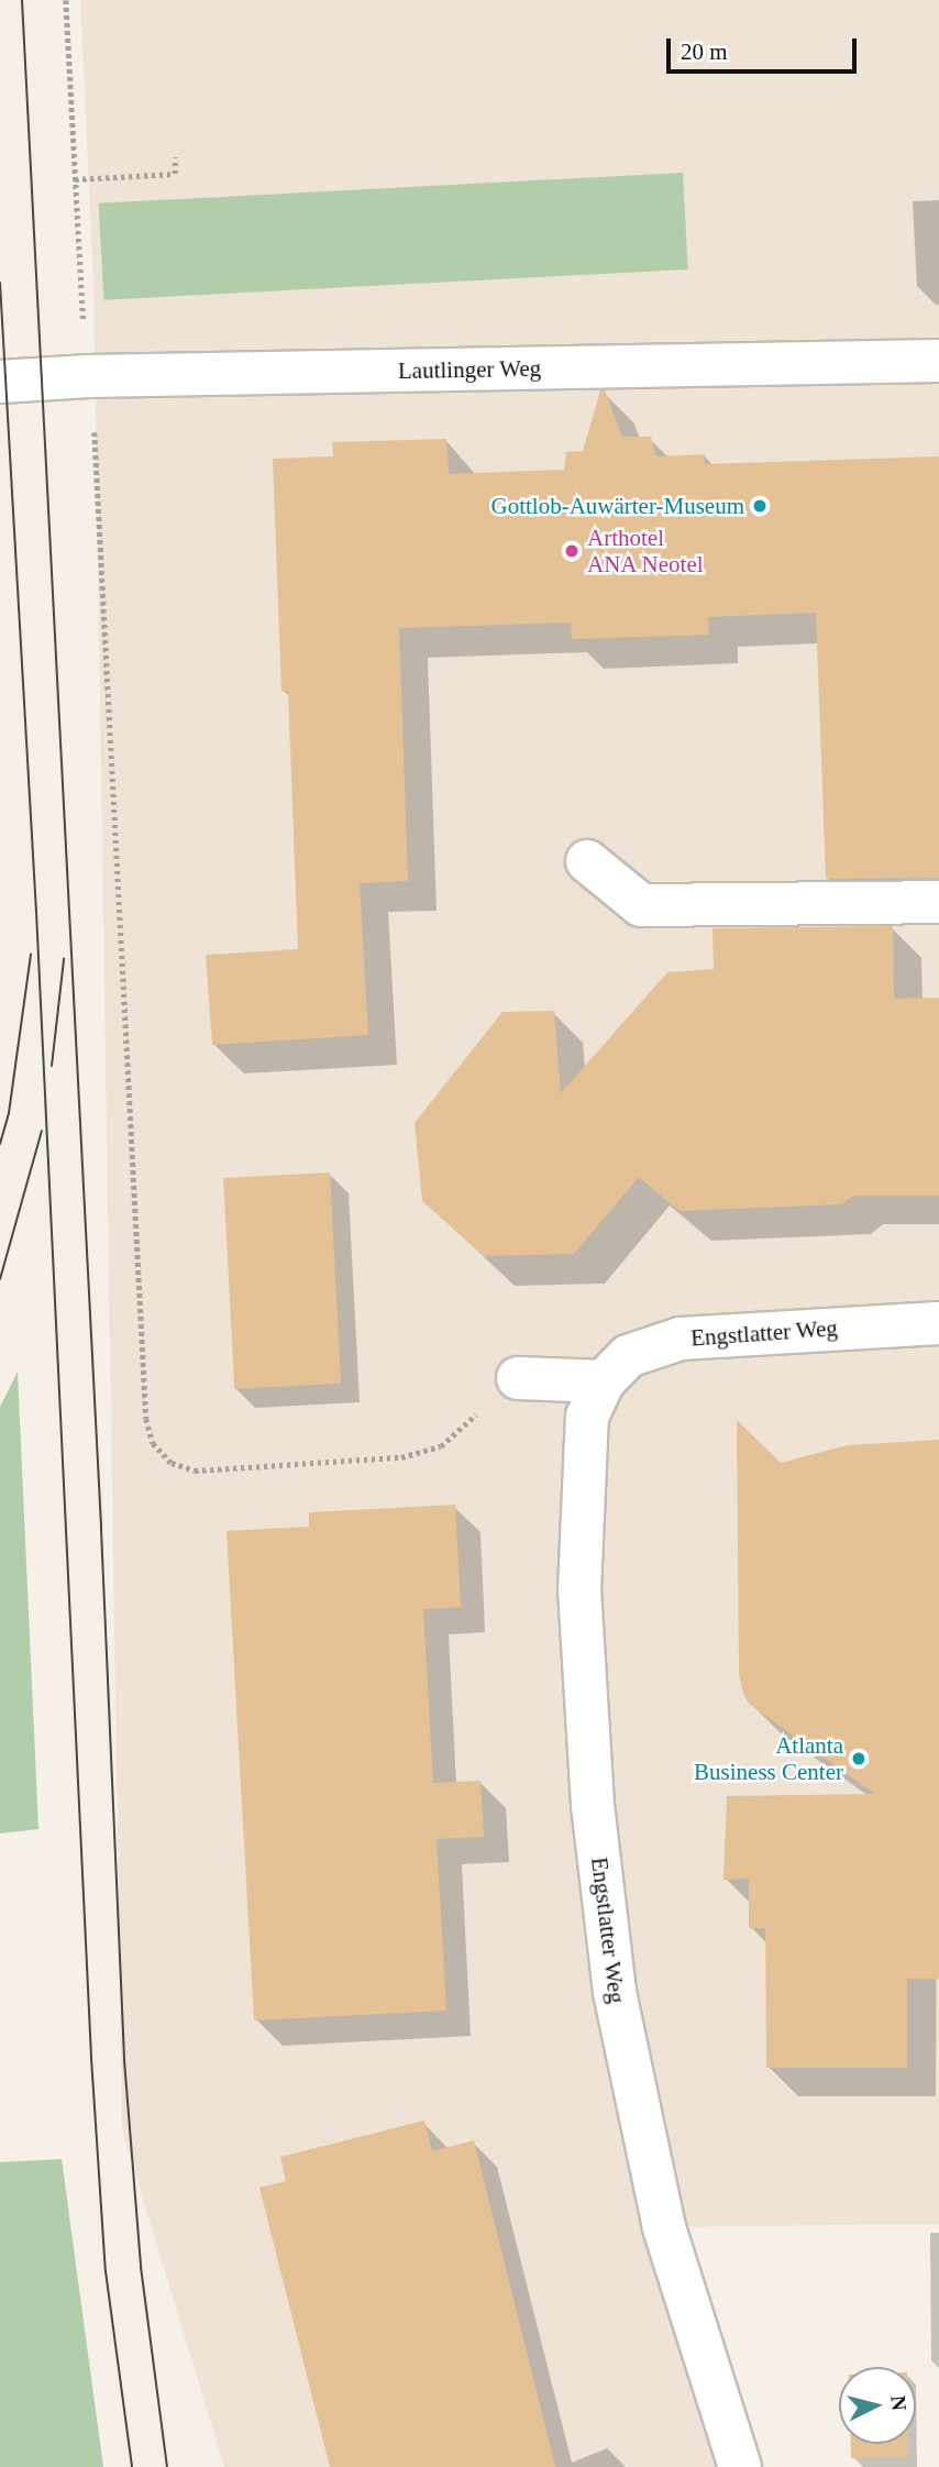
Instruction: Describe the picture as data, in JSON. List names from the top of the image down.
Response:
{
  "streets": {
    "street": ["Lautlinger Weg", "Engstlatter Weg"]
  },
  "places": ["Gottlob-Auwärter-Museum", "Arthotel ANA Neotel", "Atlanta Business Center"],
  "scale_bar": "20 m",
  "north": "right"
}
